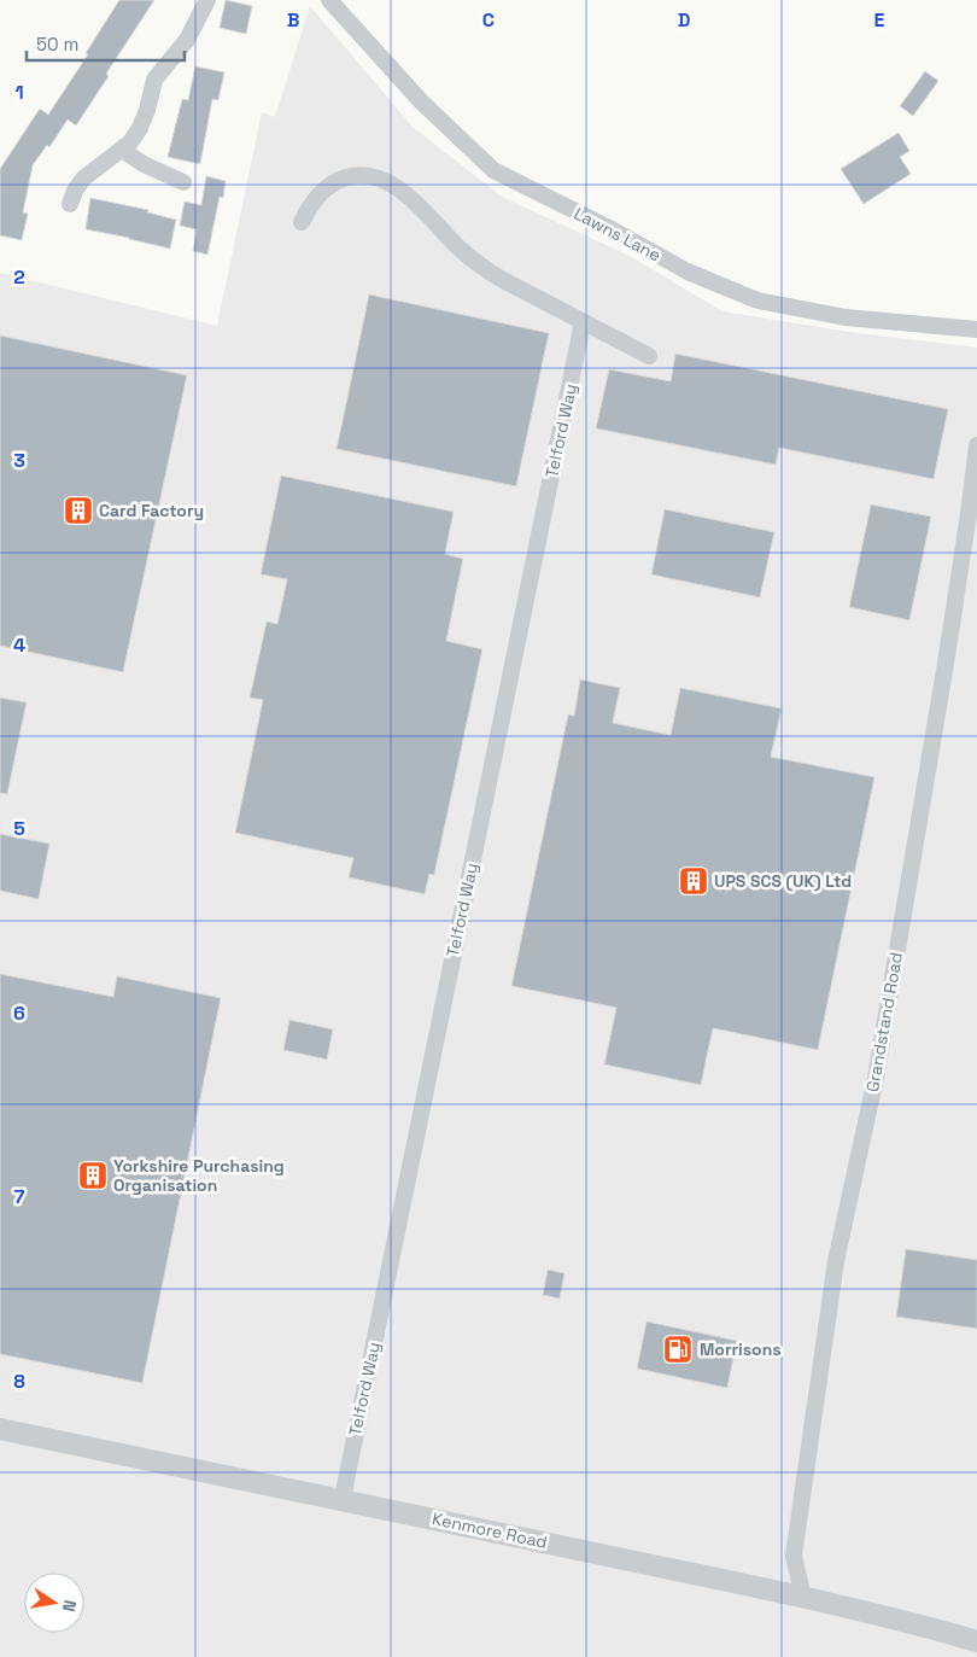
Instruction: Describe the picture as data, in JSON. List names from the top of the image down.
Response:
{
  "streets": {
    "street": [
      "Lawns Lane",
      "Telford Way",
      "Grandstand Road",
      "Kenmore Road"
    ]
  },
  "crossings": [
    ["Telford Way", "Kenmore Road"],
    ["Grandstand Road", "Kenmore Road"]
  ],
  "places": {
    "building": ["Card Factory", "UPS SCS (UK) Ltd", "Yorkshire Purchasing Organisation"],
    "fuel station": ["Morrisons"]
  },
  "scale_bar": "50 m",
  "north": "right",
  "grid": {
    "columns": [
      "B",
      "C",
      "D",
      "E"
    ],
    "rows": [
      "1",
      "2",
      "3",
      "4",
      "5",
      "6",
      "7",
      "8"
    ]
  }
}
